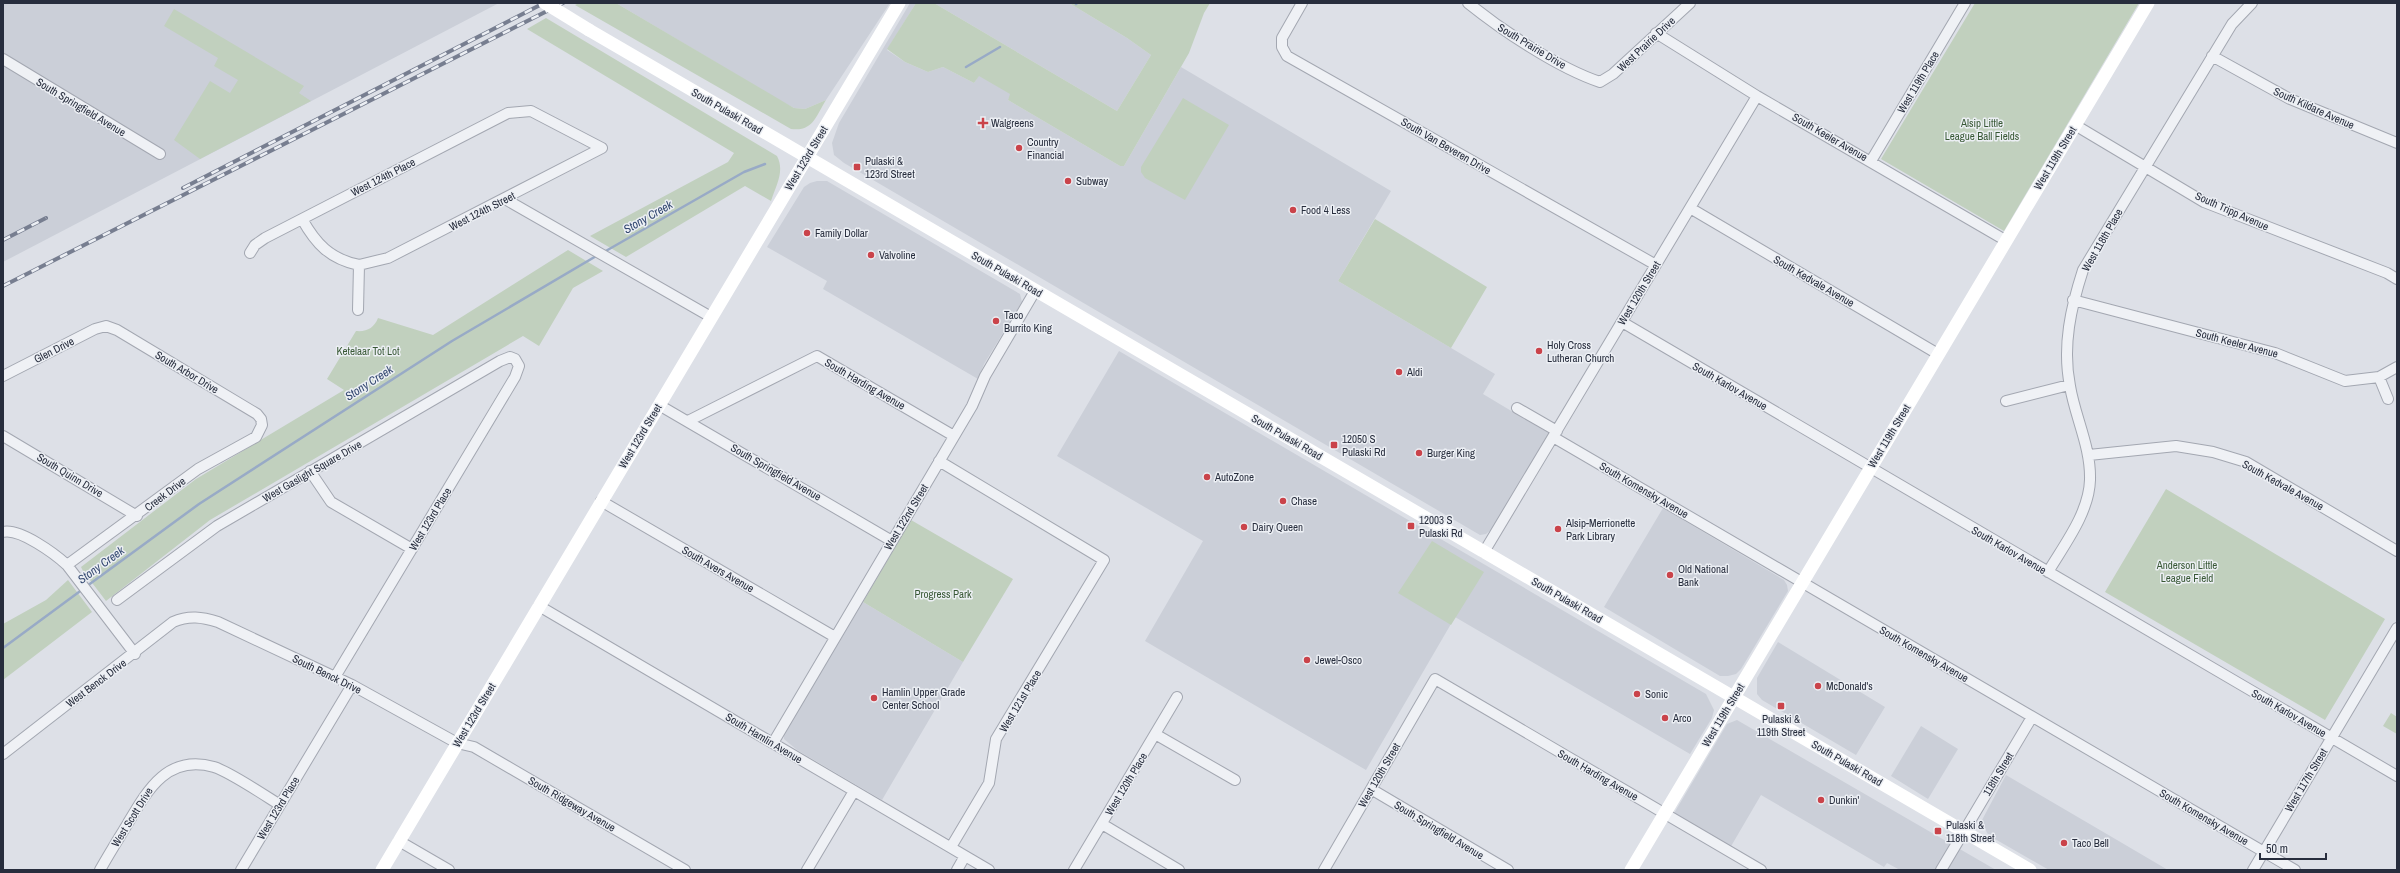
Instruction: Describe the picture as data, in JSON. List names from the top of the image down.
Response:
{
  "streets": {
    "street": [
      "West Prairie Drive",
      "South Prairie Drive",
      "West 119th Place",
      "South Springfield Avenue",
      "South Kildare Avenue",
      "South Pulaski Road",
      "South Keeler Avenue",
      "South Van Beveren Drive",
      "West 123rd Street",
      "West 119th Street",
      "West 124th Place",
      "West 124th Street",
      "South Tripp Avenue",
      "West 118th Place",
      "South Kedvale Avenue",
      "West 120th Street",
      "Glen Drive",
      "South Arbor Drive",
      "South Harding Avenue",
      "South Karlov Avenue",
      "West Gaslight Square Drive",
      "South Quinn Drive",
      "South Komensky Avenue",
      "Creek Drive",
      "West 122nd Street",
      "West 123rd Place",
      "South Avers Avenue",
      "South Benck Drive",
      "West Benck Drive",
      "West 121st Place",
      "South Hamlin Avenue",
      "118th Street",
      "West 117th Street",
      "West 120th Place",
      "South Ridgeway Avenue",
      "West Scott Drive"
    ]
  },
  "crossings": [
    ["West Prairie Drive", "South Prairie Drive"],
    ["West Prairie Drive", "South Keeler Avenue"],
    ["West 119th Place", "South Keeler Avenue"],
    ["South Springfield Avenue", "West 123rd Street"],
    ["South Springfield Avenue", "West 120th Street"],
    ["South Springfield Avenue", "South Harding Avenue"],
    ["South Springfield Avenue", "West 122nd Street"],
    ["South Kildare Avenue", "West 118th Place"],
    ["South Pulaski Road", "West 123rd Street"],
    ["South Pulaski Road", "West 119th Street"],
    ["South Pulaski Road", "West 120th Street"],
    ["South Pulaski Road", "West 122nd Street"],
    ["South Pulaski Road", "118th Street"],
    ["South Keeler Avenue", "West 119th Street"],
    ["South Keeler Avenue", "West 118th Place"],
    ["South Keeler Avenue", "West 120th Street"],
    ["South Van Beveren Drive", "West 120th Street"],
    ["West 123rd Street", "South Avers Avenue"],
    ["West 123rd Street", "South Benck Drive"],
    ["West 123rd Street", "South Hamlin Avenue"],
    ["West 123rd Street", "South Ridgeway Avenue"],
    ["West 119th Street", "South Tripp Avenue"],
    ["West 119th Street", "South Kedvale Avenue"],
    ["West 119th Street", "South Harding Avenue"],
    ["West 119th Street", "South Karlov Avenue"],
    ["West 119th Street", "South Komensky Avenue"],
    ["West 124th Place", "West 124th Street"],
    ["South Tripp Avenue", "West 118th Place"],
    ["West 118th Place", "South Kedvale Avenue"],
    ["West 118th Place", "South Karlov Avenue"],
    ["South Kedvale Avenue", "West 120th Street"],
    ["West 120th Street", "South Harding Avenue"],
    ["West 120th Street", "South Karlov Avenue"],
    ["West 120th Street", "South Komensky Avenue"],
    ["Glen Drive", "South Arbor Drive"],
    ["South Arbor Drive", "Creek Drive"],
    ["South Harding Avenue", "West 122nd Street"],
    ["South Karlov Avenue", "West 117th Street"],
    ["West Gaslight Square Drive", "West 123rd Place"],
    ["South Quinn Drive", "Creek Drive"],
    ["South Komensky Avenue", "118th Street"],
    ["South Komensky Avenue", "West 117th Street"],
    ["West 122nd Street", "South Avers Avenue"],
    ["West 122nd Street", "West 121st Place"],
    ["West 122nd Street", "South Hamlin Avenue"],
    ["West 123rd Place", "South Benck Drive"],
    ["West 123rd Place", "West Scott Drive"],
    ["South Benck Drive", "West Benck Drive"],
    ["South Benck Drive", "South Ridgeway Avenue"],
    ["West 121st Place", "South Hamlin Avenue"]
  ],
  "water": ["Stony Creek"],
  "parks": [
    "Alsip Little League Ball Fields",
    "Ketelaar Tot Lot",
    "Anderson Little League Field",
    "Progress Park"
  ],
  "places": {
    "health": ["Walgreens"],
    "other": [
      "Country Financial",
      "Subway",
      "Food 4 Less",
      "Family Dollar",
      "Valvoline",
      "Taco Burrito King",
      "Holy Cross Lutheran Church",
      "Aldi",
      "Burger King",
      "AutoZone",
      "Chase",
      "Dairy Queen",
      "Alsip-Merrionette Park Library",
      "Old National Bank",
      "Jewel-Osco",
      "McDonald's",
      "Sonic",
      "Hamlin Upper Grade Center School",
      "Arco",
      "Dunkin'",
      "Taco Bell"
    ],
    "transit": [
      "Pulaski & 123rd Street",
      "12050 S Pulaski Rd",
      "12003 S Pulaski Rd",
      "Pulaski & 119th Street",
      "Pulaski & 118th Street"
    ]
  },
  "scale_bar": "50 m"
}
